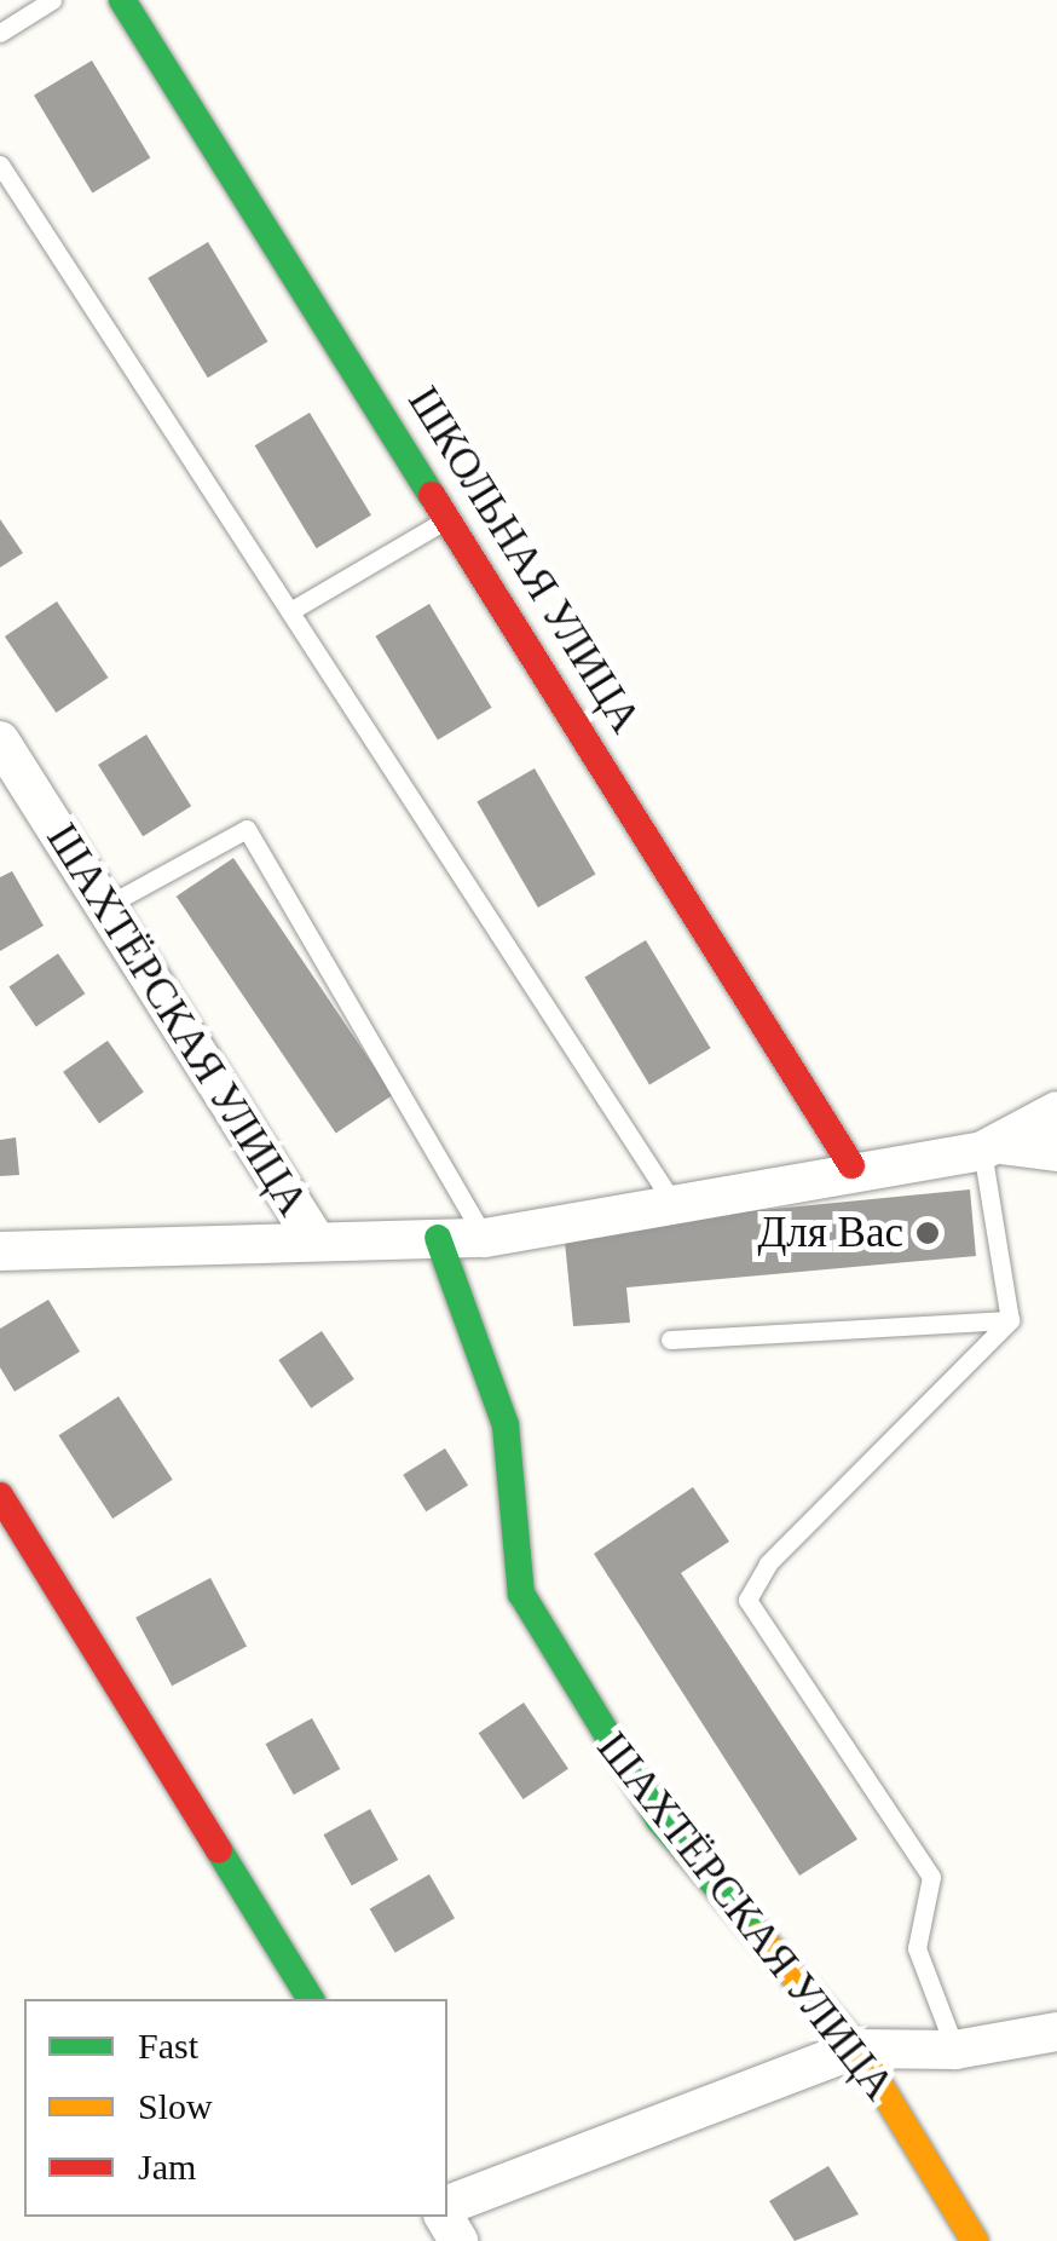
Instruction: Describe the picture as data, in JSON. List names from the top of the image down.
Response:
{
  "streets": {
    "street": ["ШКОЛЬНАЯ УЛИЦА", "ШАХТЁРСКАЯ УЛИЦА"]
  },
  "places": ["Для Вас"],
  "legend": ["Fast", "Slow", "Jam"]
}
